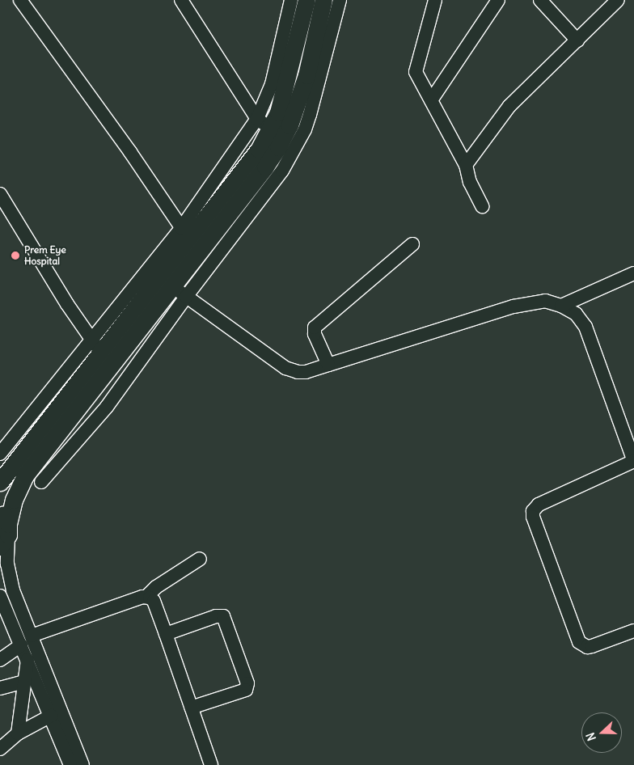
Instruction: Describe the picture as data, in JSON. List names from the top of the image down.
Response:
{
  "places": ["Prem Eye Hospital"],
  "north": "left"
}
